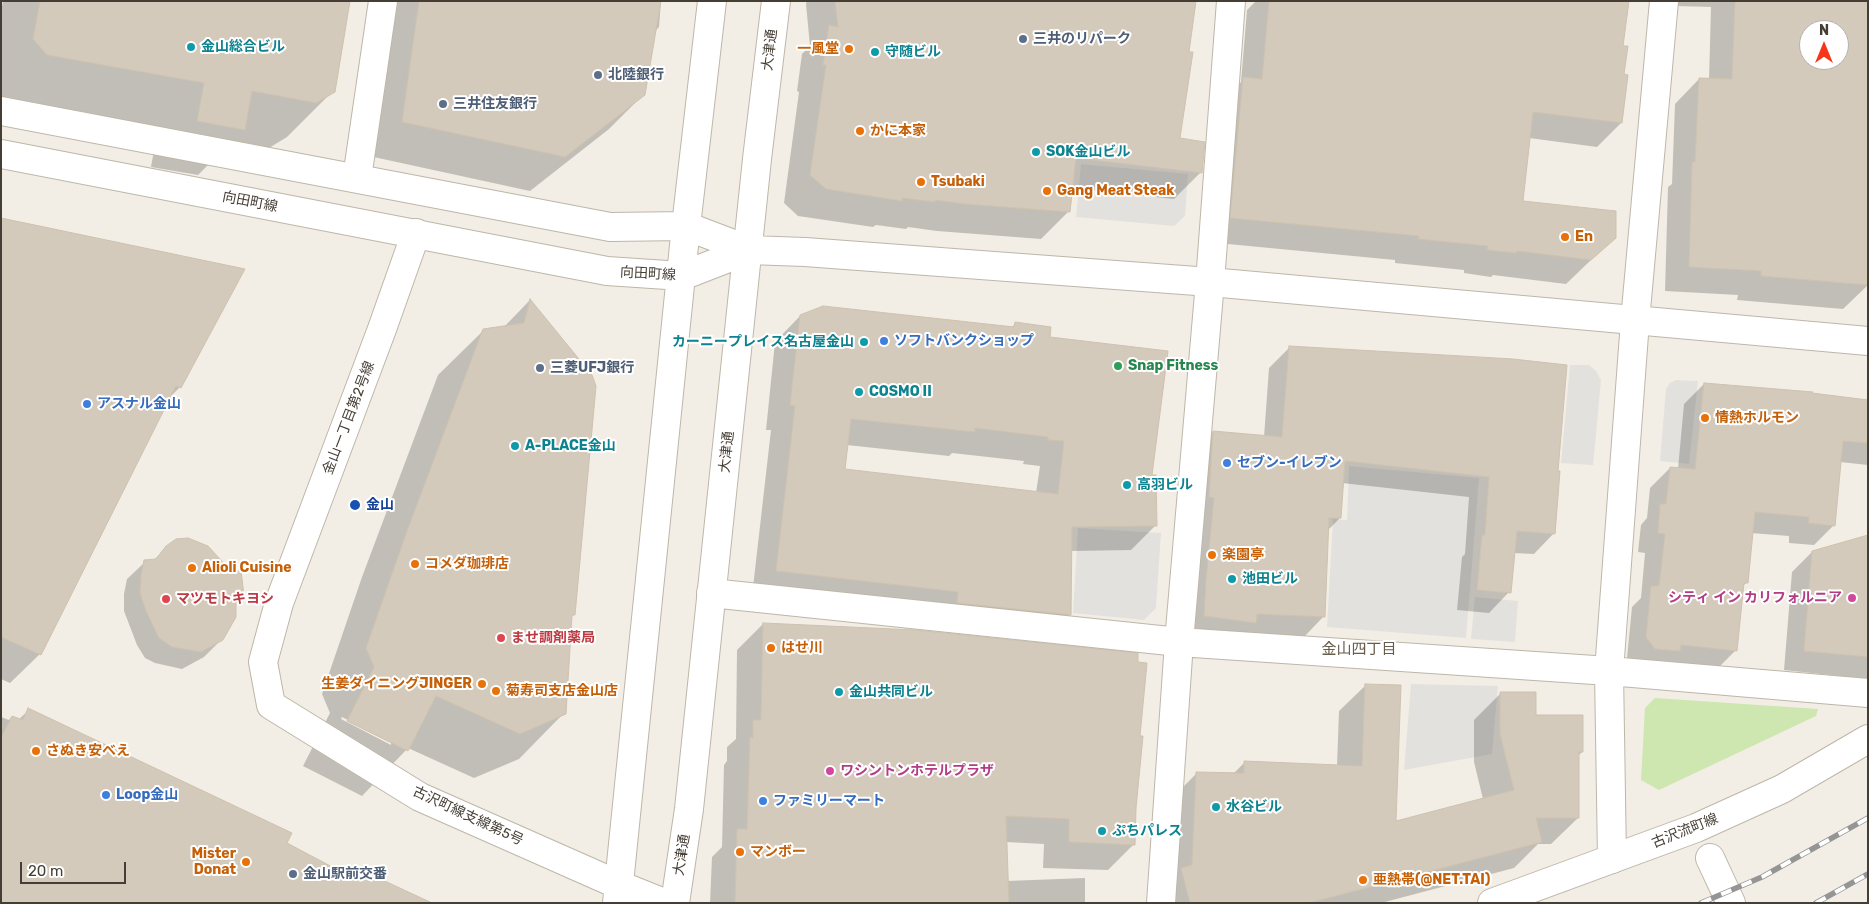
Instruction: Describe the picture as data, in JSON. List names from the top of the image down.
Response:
{
  "streets": {
    "street": [
      "大津通",
      "向田町線",
      "金山一丁目第2号線",
      "古沢町線支線第5号",
      "古沢流町線"
    ]
  },
  "crossings": [
    ["大津通", "向田町線"],
    ["向田町線", "金山一丁目第2号線"],
    ["金山一丁目第2号線", "古沢町線支線第5号"]
  ],
  "districts": ["金山四丁目"],
  "places": [
    "三井のリパーク",
    "金山総合ビル",
    "一風堂",
    "守随ビル",
    "北陸銀行",
    "三井住友銀行",
    "かに本家",
    "SOK金山ビル",
    "Tsubaki",
    "Gang Meat Steak",
    "En",
    "ソフトバンクショップ",
    "カーニープレイス名古屋金山",
    "Snap Fitness",
    "三菱UFJ銀行",
    "COSMO II",
    "アスナル金山",
    "情熱ホルモン",
    "A-PLACE金山",
    "セブン-イレブン",
    "高羽ビル",
    "金山",
    "楽園亭",
    "コメダ珈琲店",
    "Alioli Cuisine",
    "池田ビル",
    "シティ イン カリフォルニア",
    "マツモトキヨシ",
    "ませ調剤薬局",
    "はせ川",
    "生姜ダイニングJINGER",
    "菊寿司支店金山店",
    "金山共同ビル",
    "さぬき安べえ",
    "ワシントンホテルプラザ",
    "Loop金山",
    "ファミリーマート",
    "水谷ビル",
    "ぷちパレス",
    "マンボー",
    "Mister Donat",
    "金山駅前交番",
    "亜熱帯(@NET.TAI)"
  ],
  "scale_bar": "20 m",
  "north": "top"
}
